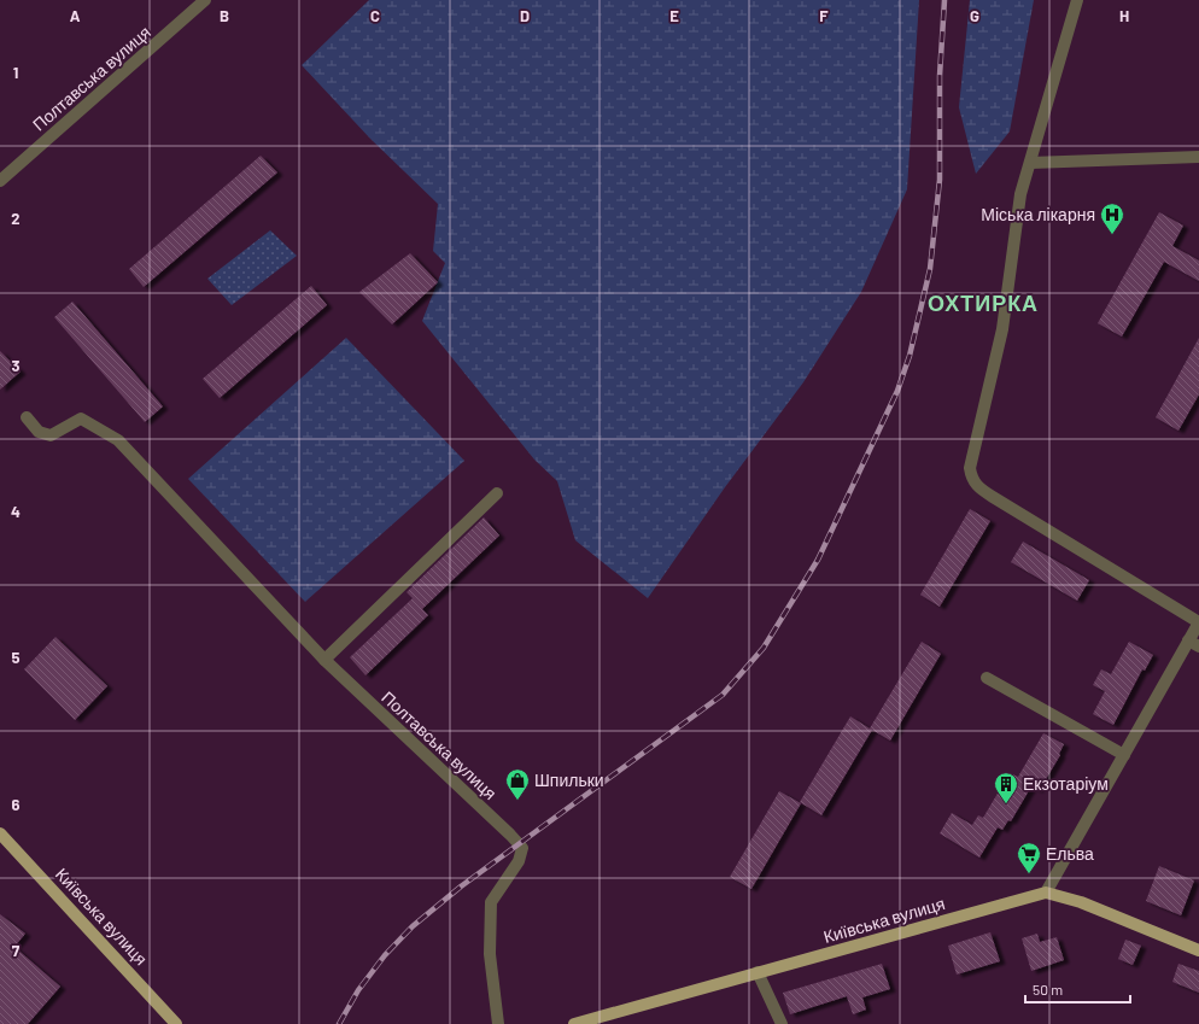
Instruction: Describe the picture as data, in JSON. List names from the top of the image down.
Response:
{
  "streets": {
    "main road": ["Київська вулиця"],
    "street": ["Полтавська вулиця"]
  },
  "districts": ["ОХТИРКА"],
  "places": {
    "hospital": ["Міська лікарня"],
    "shop": ["Шпильки"],
    "building": ["Екзотаріум"],
    "supermarket": ["Ельва"]
  },
  "scale_bar": "50 m",
  "grid": {
    "columns": [
      "A",
      "B",
      "C",
      "D",
      "E",
      "F",
      "G",
      "H"
    ],
    "rows": [
      "1",
      "2",
      "3",
      "4",
      "5",
      "6",
      "7"
    ]
  }
}
